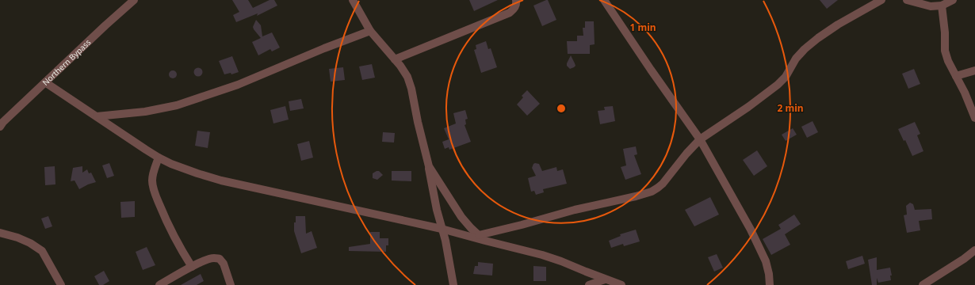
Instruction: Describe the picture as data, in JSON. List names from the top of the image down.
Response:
{
  "streets": {
    "street": ["Northern Bypass"]
  },
  "rings": ["1 min", "2 min"]
}
